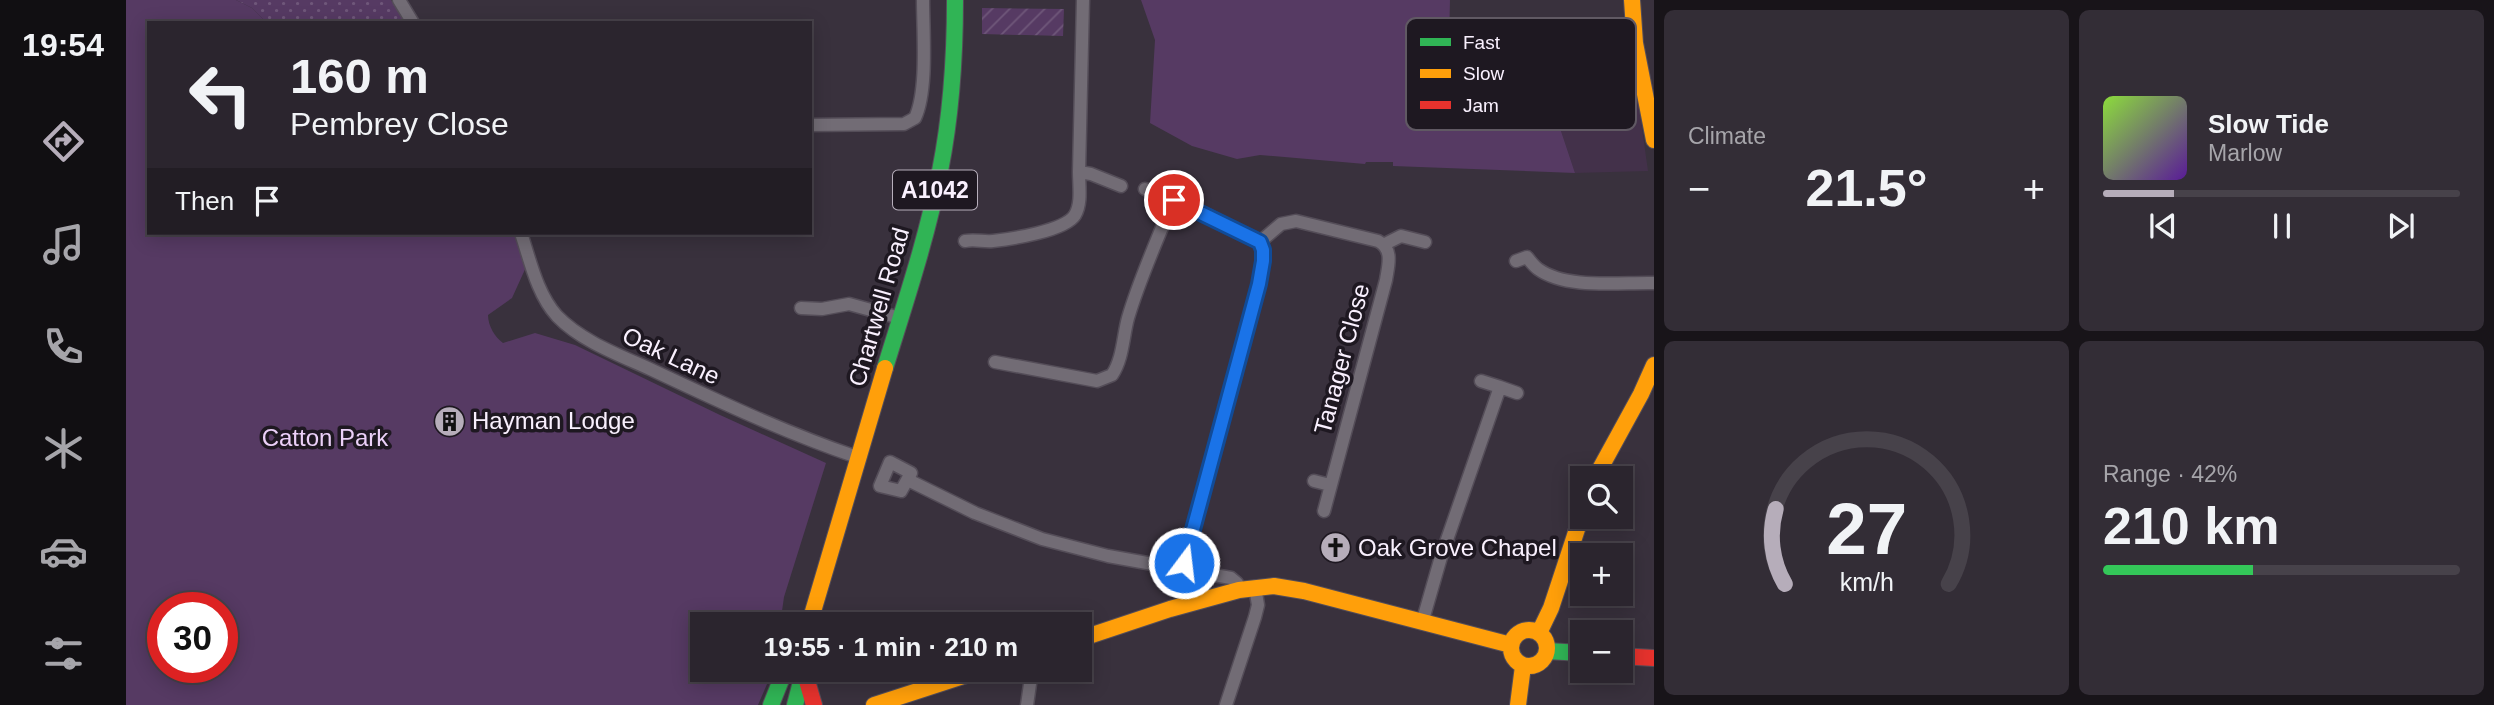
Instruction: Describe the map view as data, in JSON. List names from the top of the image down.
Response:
{
  "streets": {
    "main road": ["A1042", "Chartwell Road"],
    "street": ["Oak Lane", "Tanager Close"]
  },
  "crossings": [
    ["Chartwell Road", "Oak Lane"]
  ],
  "parks": ["Catton Park"],
  "places": {
    "building": ["Hayman Lodge"],
    "church": ["Oak Grove Chapel"]
  },
  "legend": ["Fast", "Slow", "Jam"],
  "page": {
    "tabs": "19:54",
    "tile": [
      "Climate",
      ["Range · 42%", "210 km"]
    ],
    "turn": ["160 m", "Pembrey Close"],
    "song": ["Slow Tide", "Marlow"],
    "heat": ["−", "21.5°", "+"],
    "then": "Then",
    "map_buttons": ["+", "−"],
    "limit": "30",
    "trip": "19:55 · 1 min · 210 m",
    "gauge": ["27", "km/h"]
  }
}
